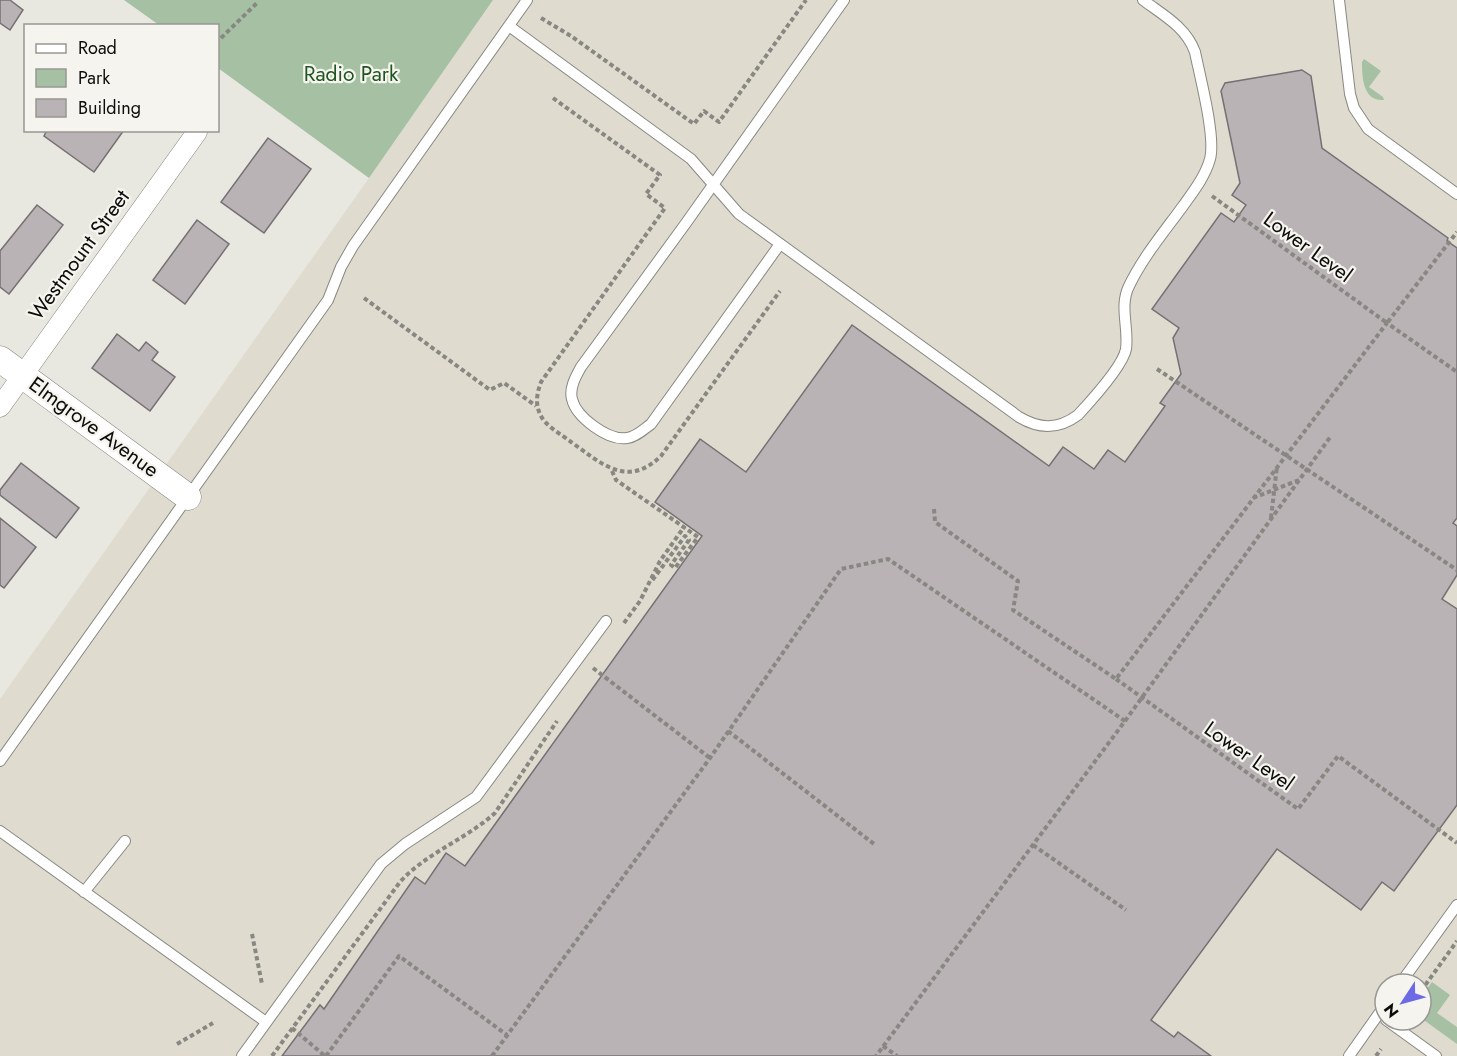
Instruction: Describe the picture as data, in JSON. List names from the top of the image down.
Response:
{
  "streets": {
    "street": ["Westmount Street", "Elmgrove Avenue"],
    "path": ["Lower Level"]
  },
  "crossings": [
    ["Westmount Street", "Elmgrove Avenue"]
  ],
  "parks": ["Radio Park"],
  "legend": ["Road", "Park", "Building"],
  "north": "bottom left"
}
